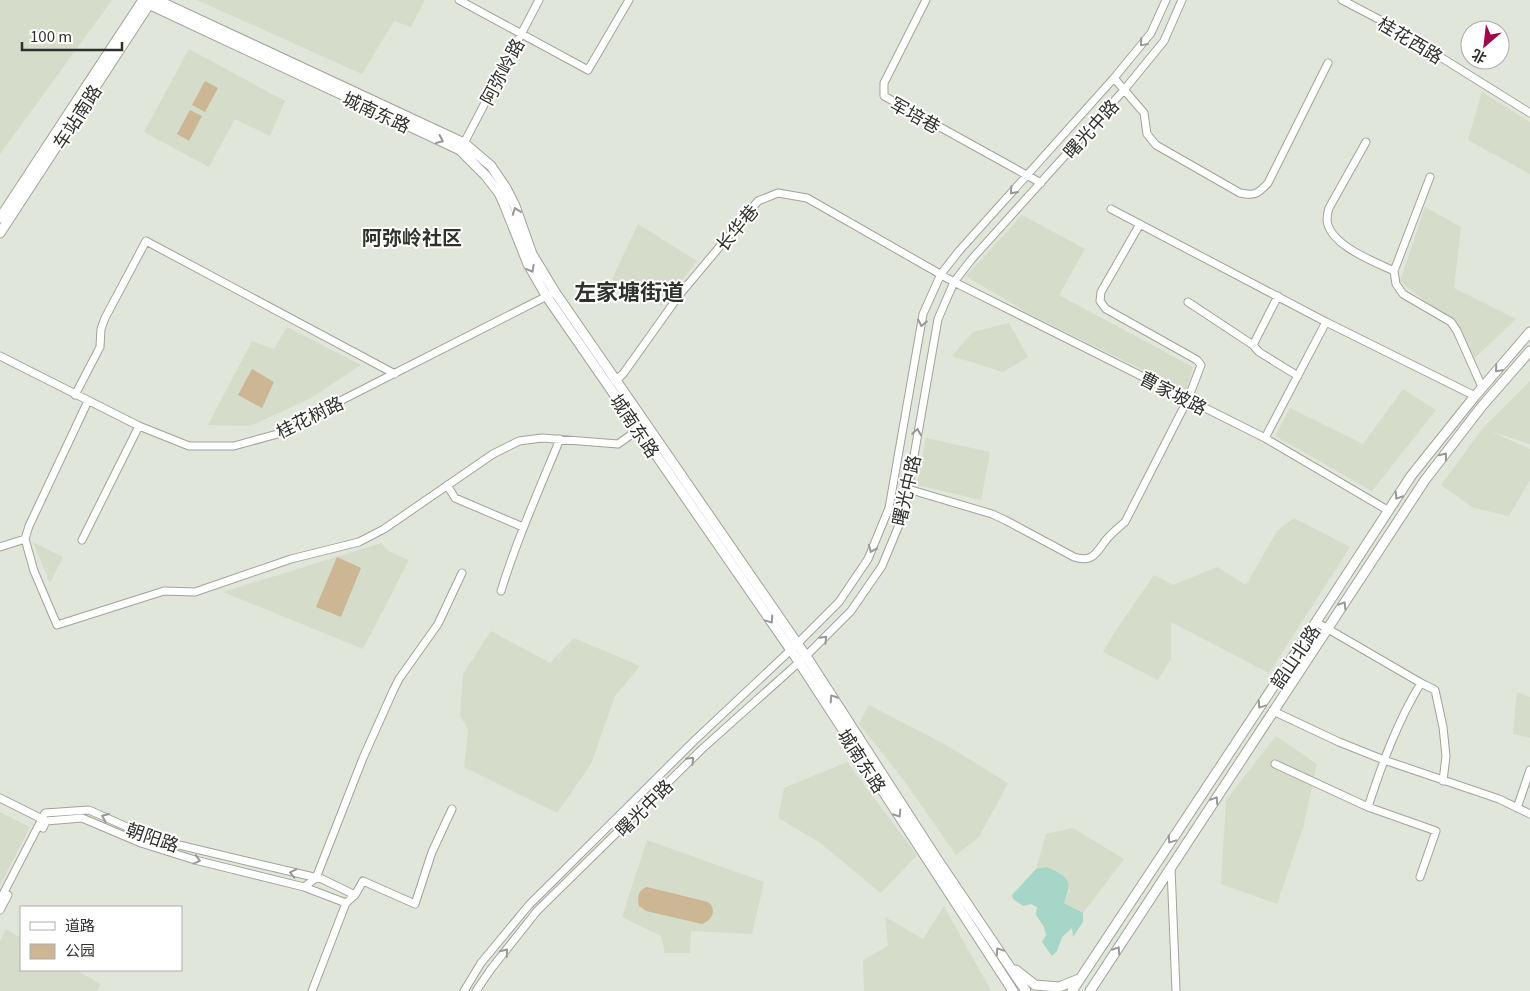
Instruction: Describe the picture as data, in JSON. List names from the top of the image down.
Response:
{
  "streets": {
    "main road": ["城南东路", "车站南路", "韶山北路"],
    "street": [
      "桂花西路",
      "阿弥岭路",
      "军培巷",
      "曙光中路",
      "长华巷",
      "曹家坡路",
      "桂花树路",
      "朝阳路"
    ]
  },
  "crossings": [
    ["阿弥岭路", "城南东路"],
    ["城南东路", "车站南路"],
    ["城南东路", "曙光中路"],
    ["城南东路", "长华巷"],
    ["城南东路", "桂花树路"],
    ["军培巷", "曙光中路"],
    ["曙光中路", "长华巷"],
    ["曙光中路", "曹家坡路"],
    ["长华巷", "曹家坡路"],
    ["曹家坡路", "韶山北路"]
  ],
  "districts": ["阿弥岭社区", "左家塘街道"],
  "legend": ["道路", "公园"],
  "scale_bar": "100 m",
  "north": "bottom left"
}
